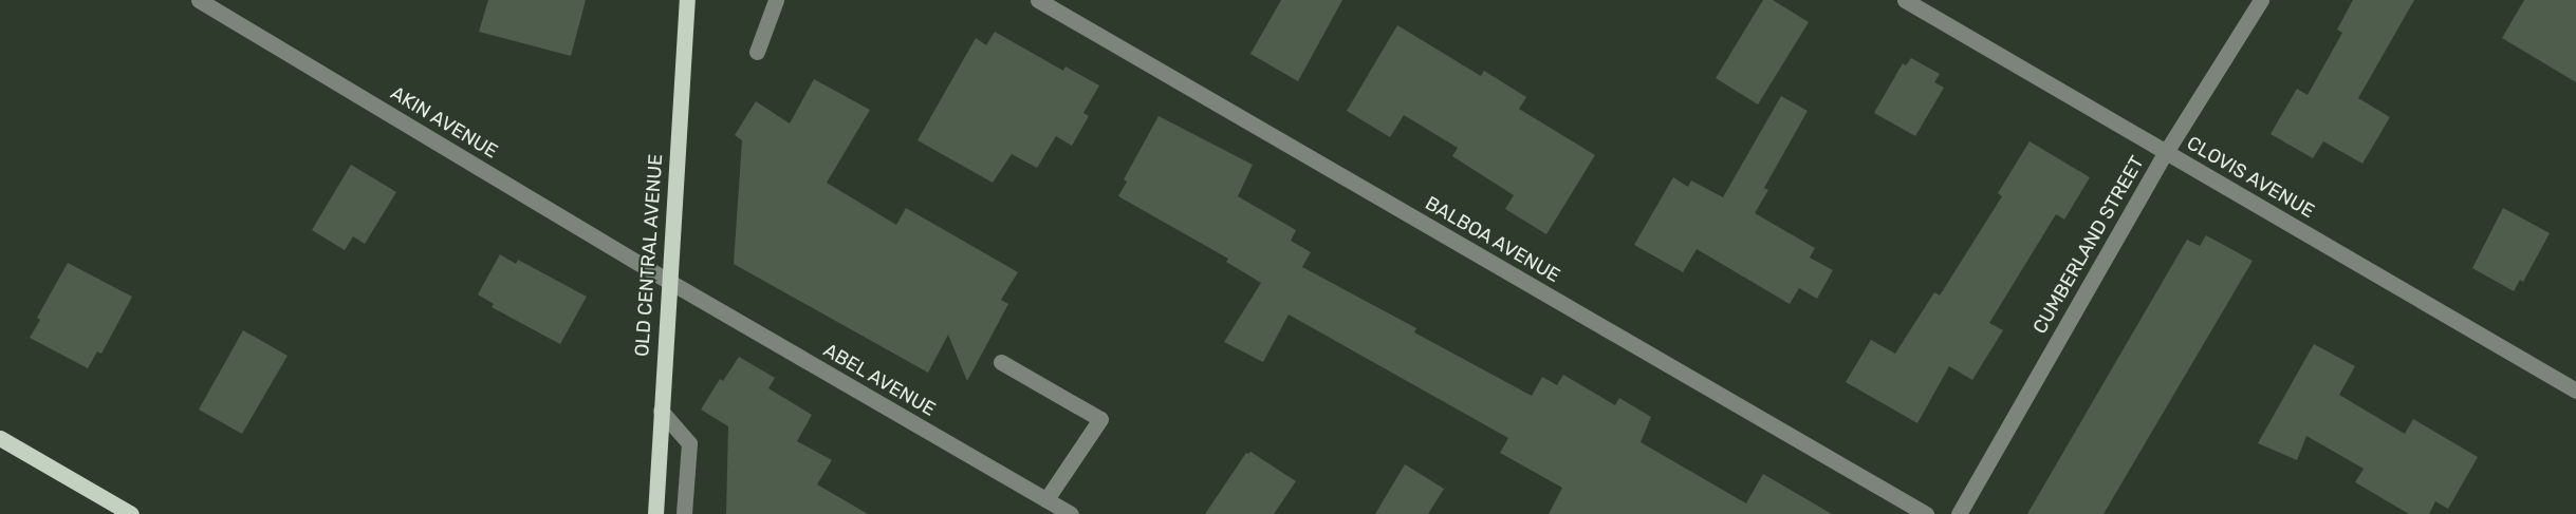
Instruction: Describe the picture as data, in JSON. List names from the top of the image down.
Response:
{
  "streets": {
    "main road": ["OLD CENTRAL AVENUE"],
    "street": [
      "AKIN AVENUE",
      "CLOVIS AVENUE",
      "BALBOA AVENUE",
      "CUMBERLAND STREET",
      "ABEL AVENUE"
    ]
  },
  "crossings": [
    ["AKIN AVENUE", "OLD CENTRAL AVENUE"],
    ["AKIN AVENUE", "ABEL AVENUE"],
    ["CLOVIS AVENUE", "CUMBERLAND STREET"],
    ["OLD CENTRAL AVENUE", "ABEL AVENUE"]
  ]
}
